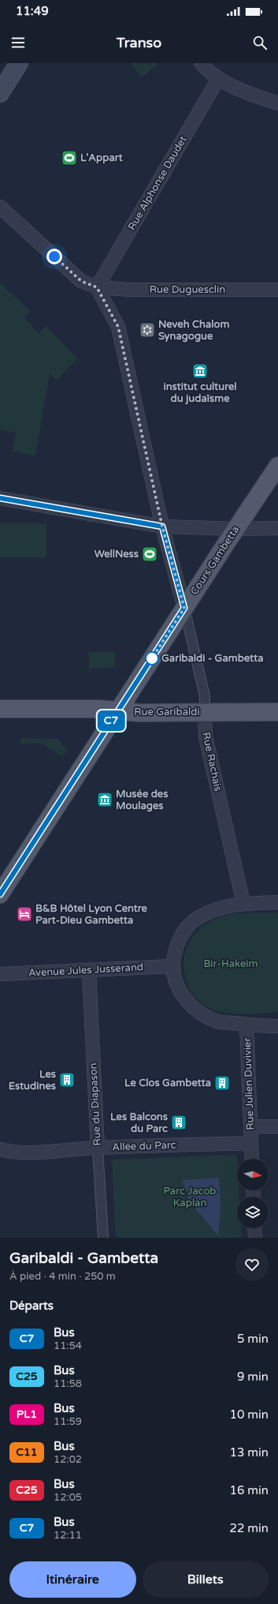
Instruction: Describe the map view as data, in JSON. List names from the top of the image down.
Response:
{
  "streets": {
    "main road": ["Cours Gambetta", "Rue Garibaldi"],
    "street": [
      "Rue Alphonse Daudet",
      "Rue Duguesclin",
      "Rue Rachais",
      "Avenue Jules Jusserand",
      "Rue Julien Duvivier",
      "Rue du Diapason",
      "Allée du Parc"
    ]
  },
  "crossings": [
    ["Rue Alphonse Daudet", "Rue Duguesclin"],
    ["Rue Alphonse Daudet", "Rue Rachais"],
    ["Rue Duguesclin", "Rue Rachais"],
    ["Cours Gambetta", "Rue Garibaldi"],
    ["Cours Gambetta", "Rue Rachais"],
    ["Rue Garibaldi", "Rue Rachais"],
    ["Avenue Jules Jusserand", "Rue du Diapason"],
    ["Rue Julien Duvivier", "Allée du Parc"],
    ["Rue du Diapason", "Allée du Parc"]
  ],
  "parks": ["Bir-Hakeim", "Parc Jacob Kaplan"],
  "places": {
    "sports": ["L'Appart", "WellNess"],
    "synagogue": ["Neveh Chalom Synagogue"],
    "museum": ["institut culturel du judaïsme", "Musée des Moulages"],
    "other": ["Garibaldi - Gambetta"],
    "hotel": ["B&B Hôtel Lyon Centre Part-Dieu Gambetta"],
    "building": ["Les Estudines", "Le Clos Gambetta", "Les Balcons du Parc"]
  },
  "lines": ["bus line C7"],
  "north": "right",
  "page": {
    "status": "11:49",
    "header": "Transo",
    "on_map": "C7",
    "heading": [
      ["Garibaldi - Gambetta", "À pied · 4 min · 250 m"],
      "Départs"
    ],
    "list": [
      {
        "mark": "C7",
        "name": "Bus",
        "note": "11:54",
        "value": "5 min"
      },
      {
        "mark": "C25",
        "name": "Bus",
        "note": "11:58",
        "value": "9 min"
      },
      {
        "mark": "PL1",
        "name": "Bus",
        "note": "11:59",
        "value": "10 min"
      },
      {
        "mark": "C11",
        "name": "Bus",
        "note": "12:02",
        "value": "13 min"
      },
      {
        "mark": "C25",
        "name": "Bus",
        "note": "12:05",
        "value": "16 min"
      },
      {
        "mark": "C7",
        "name": "Bus",
        "note": "12:11",
        "value": "22 min"
      }
    ],
    "buttons": ["Itinéraire", "Billets"]
  }
}
